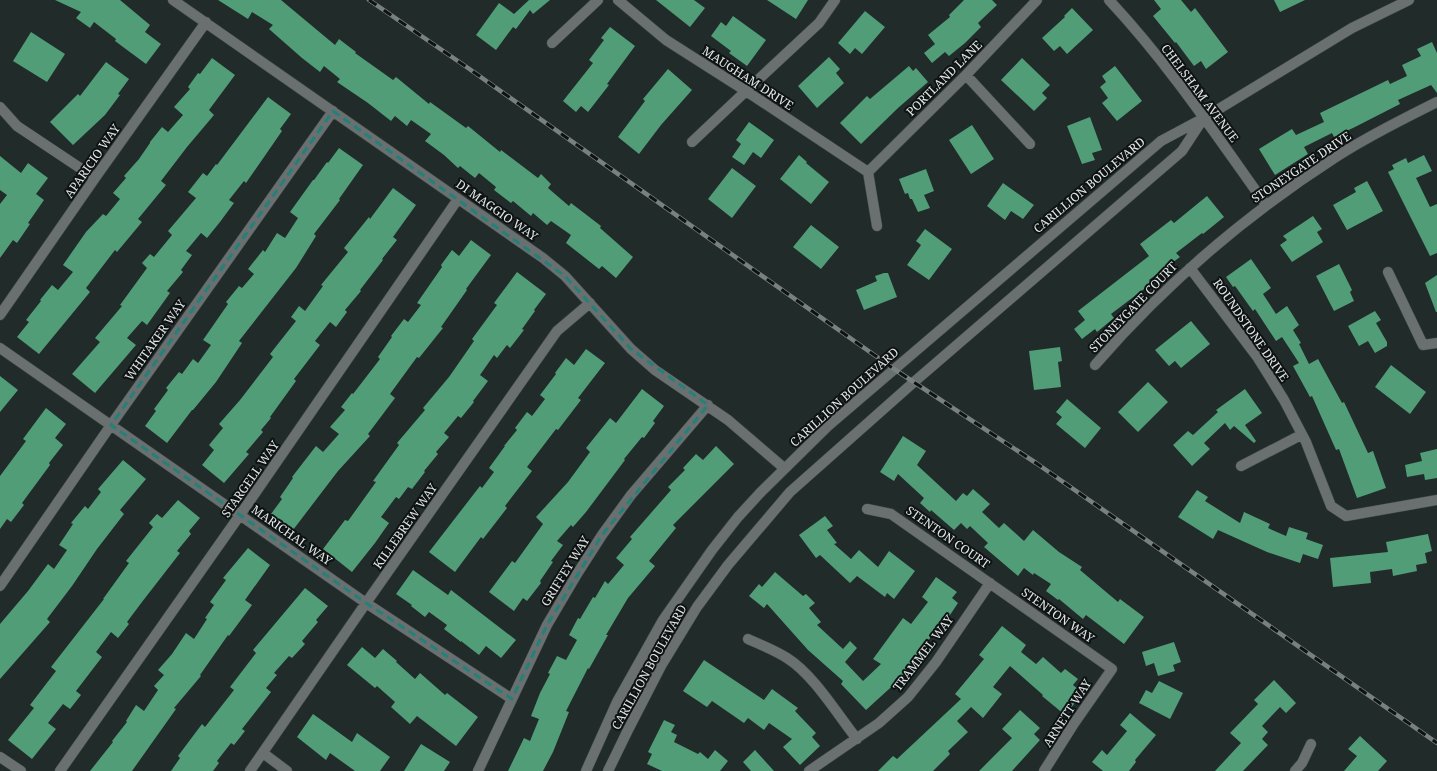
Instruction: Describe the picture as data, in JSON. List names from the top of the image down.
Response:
{
  "streets": {
    "street": [
      "MAUGHAM DRIVE",
      "PORTLAND LANE",
      "CHELSHAM AVENUE",
      "APARICIO WAY",
      "STONEYGATE DRIVE",
      "CARILLION BOULEVARD",
      "DI MAGGIO WAY",
      "STONEYGATE COURT",
      "ROUNDSTONE DRIVE",
      "WHITAKER WAY",
      "STARGELL WAY",
      "KILLEBREW WAY",
      "MARICHAL WAY",
      "STENTON COURT",
      "GRIFFEY WAY",
      "STENTON WAY",
      "TRAMMEL WAY",
      "ARNETT WAY"
    ]
  },
  "crossings": [
    ["MAUGHAM DRIVE", "PORTLAND LANE"],
    ["CHELSHAM AVENUE", "STONEYGATE DRIVE"],
    ["CHELSHAM AVENUE", "CARILLION BOULEVARD"],
    ["APARICIO WAY", "DI MAGGIO WAY"],
    ["STONEYGATE DRIVE", "STONEYGATE COURT"],
    ["STONEYGATE DRIVE", "ROUNDSTONE DRIVE"],
    ["CARILLION BOULEVARD", "DI MAGGIO WAY"],
    ["DI MAGGIO WAY", "WHITAKER WAY"],
    ["DI MAGGIO WAY", "STARGELL WAY"],
    ["DI MAGGIO WAY", "KILLEBREW WAY"],
    ["DI MAGGIO WAY", "GRIFFEY WAY"],
    ["STONEYGATE COURT", "ROUNDSTONE DRIVE"],
    ["WHITAKER WAY", "MARICHAL WAY"],
    ["STARGELL WAY", "MARICHAL WAY"],
    ["KILLEBREW WAY", "MARICHAL WAY"],
    ["MARICHAL WAY", "GRIFFEY WAY"],
    ["STENTON COURT", "STENTON WAY"],
    ["STENTON COURT", "TRAMMEL WAY"],
    ["STENTON WAY", "TRAMMEL WAY"],
    ["STENTON WAY", "ARNETT WAY"]
  ]
}
